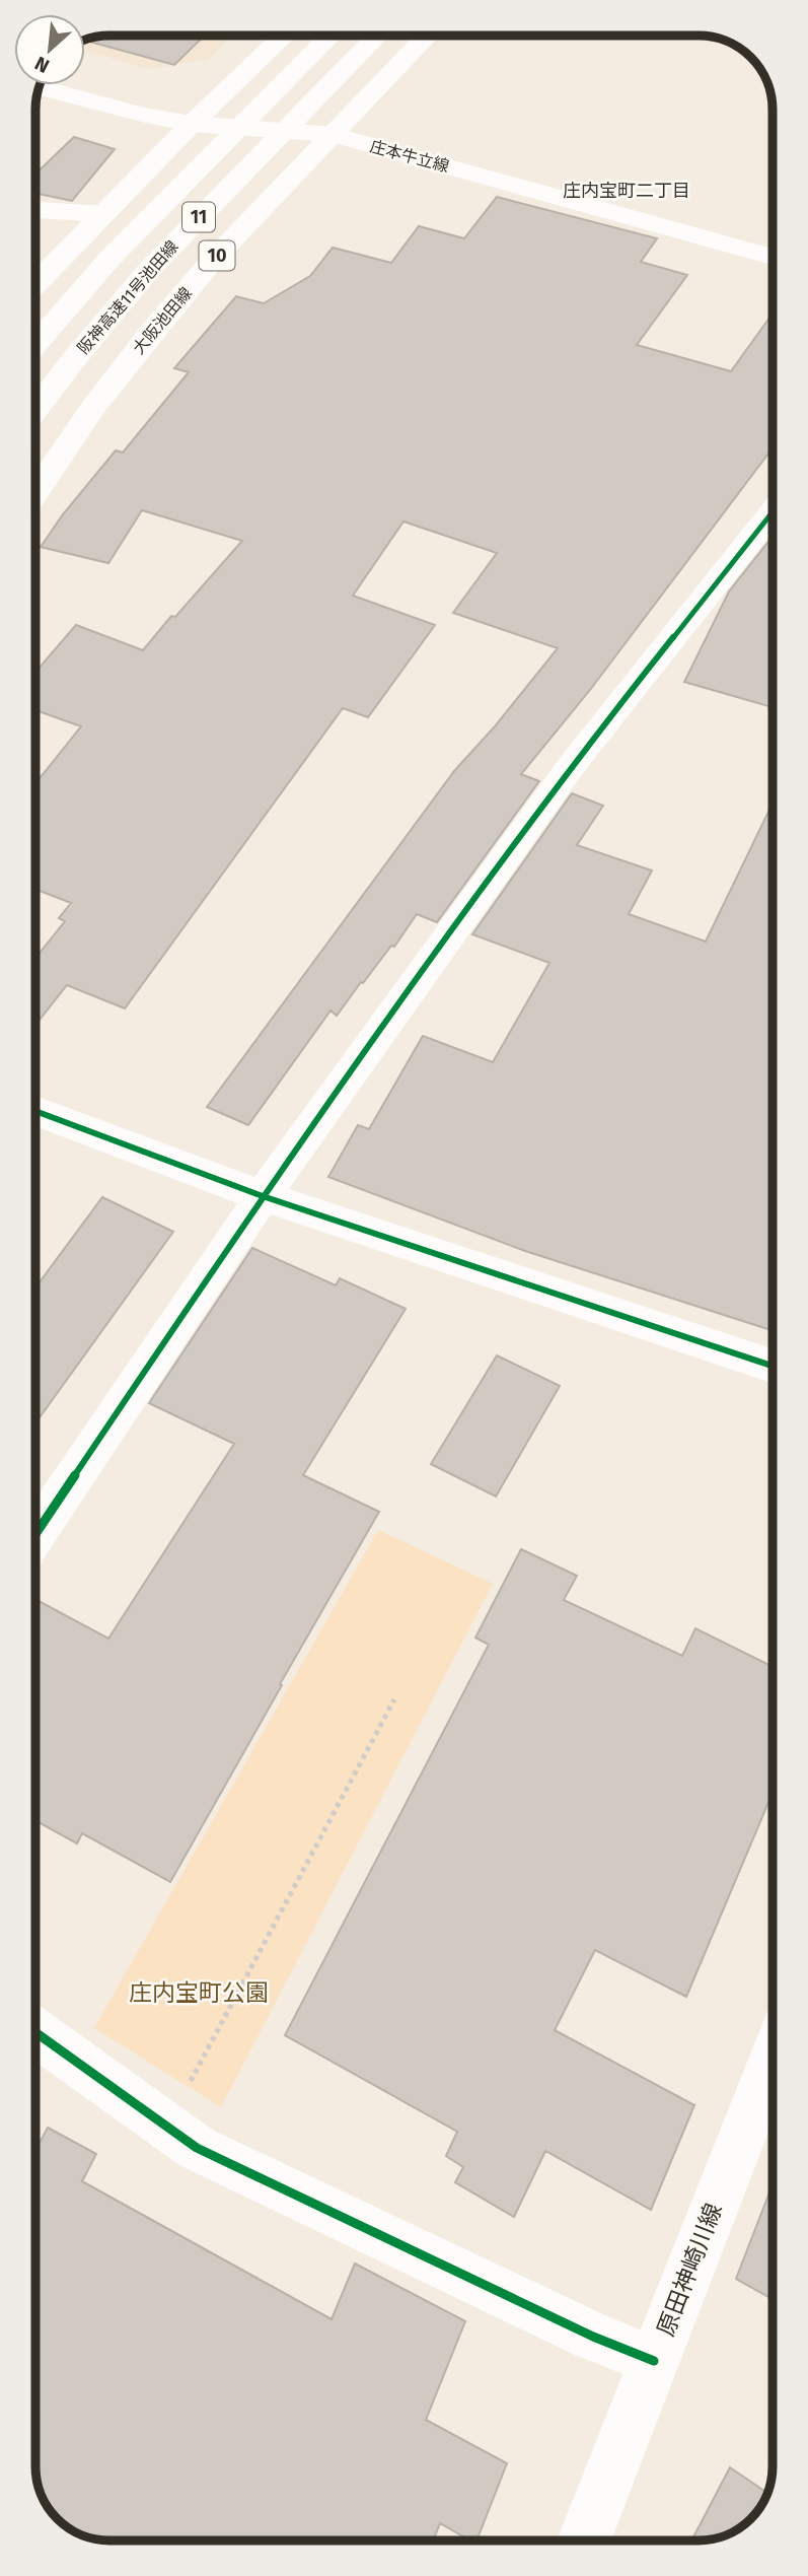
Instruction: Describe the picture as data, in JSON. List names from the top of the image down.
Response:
{
  "streets": {
    "main road": [
      "庄本牛立線",
      "11",
      "10",
      "阪神高速11号池田線",
      "大阪池田線",
      "原田神崎川線"
    ]
  },
  "crossings": [
    ["庄本牛立線", "大阪池田線"]
  ],
  "districts": ["庄内宝町二丁目"],
  "parks": ["庄内宝町公園"],
  "north": "bottom left"
}
